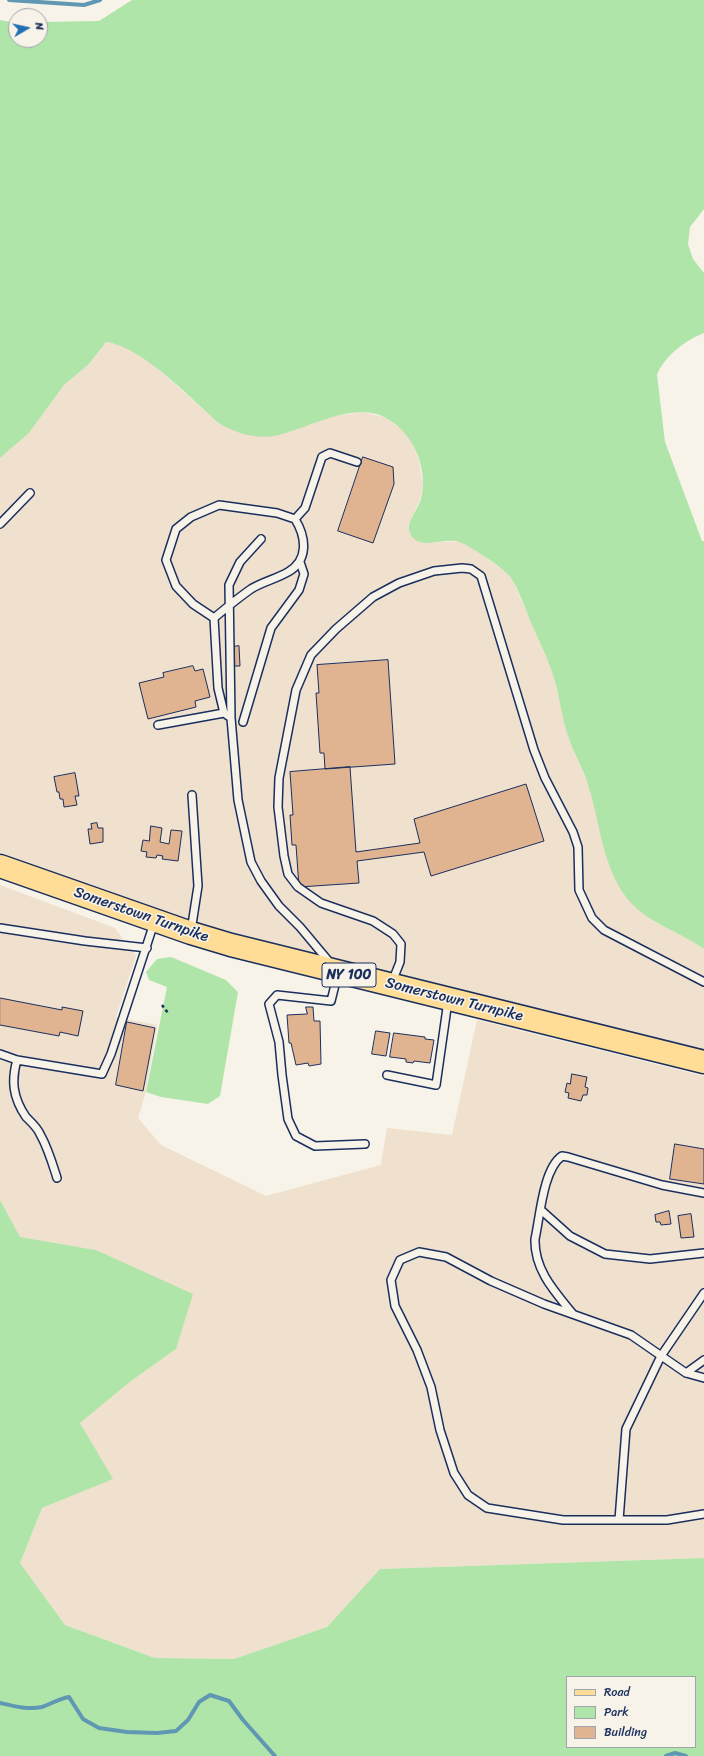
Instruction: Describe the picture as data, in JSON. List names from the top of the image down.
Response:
{
  "streets": {
    "main road": ["Somerstown Turnpike", "NY 100"]
  },
  "legend": ["Road", "Park", "Building"],
  "north": "right"
}
